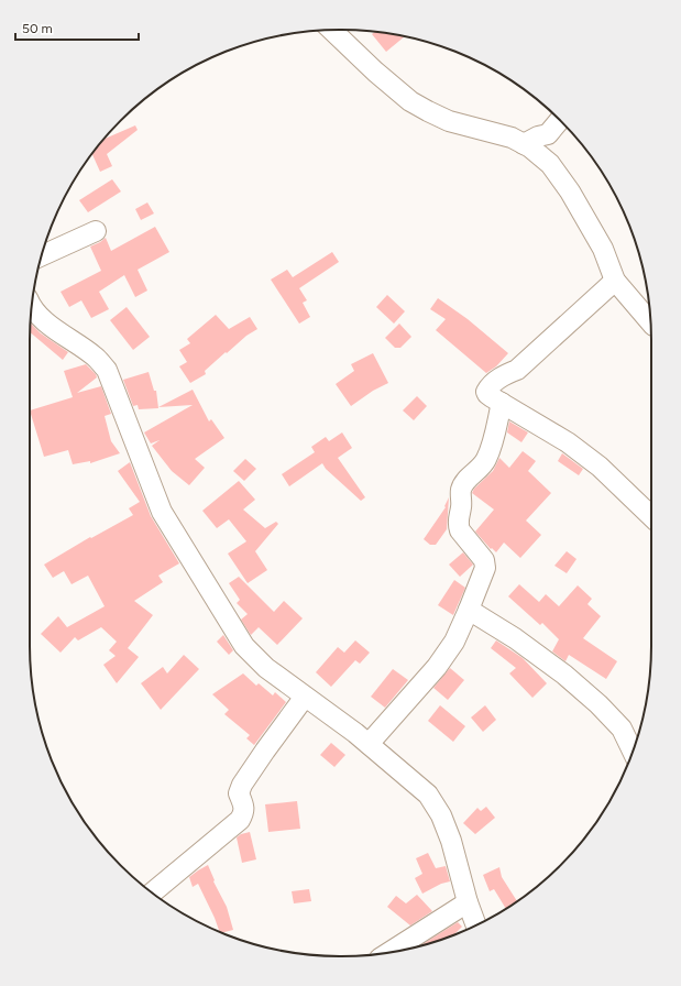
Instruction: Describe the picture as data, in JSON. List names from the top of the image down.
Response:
{
  "scale_bar": "50 m"
}
